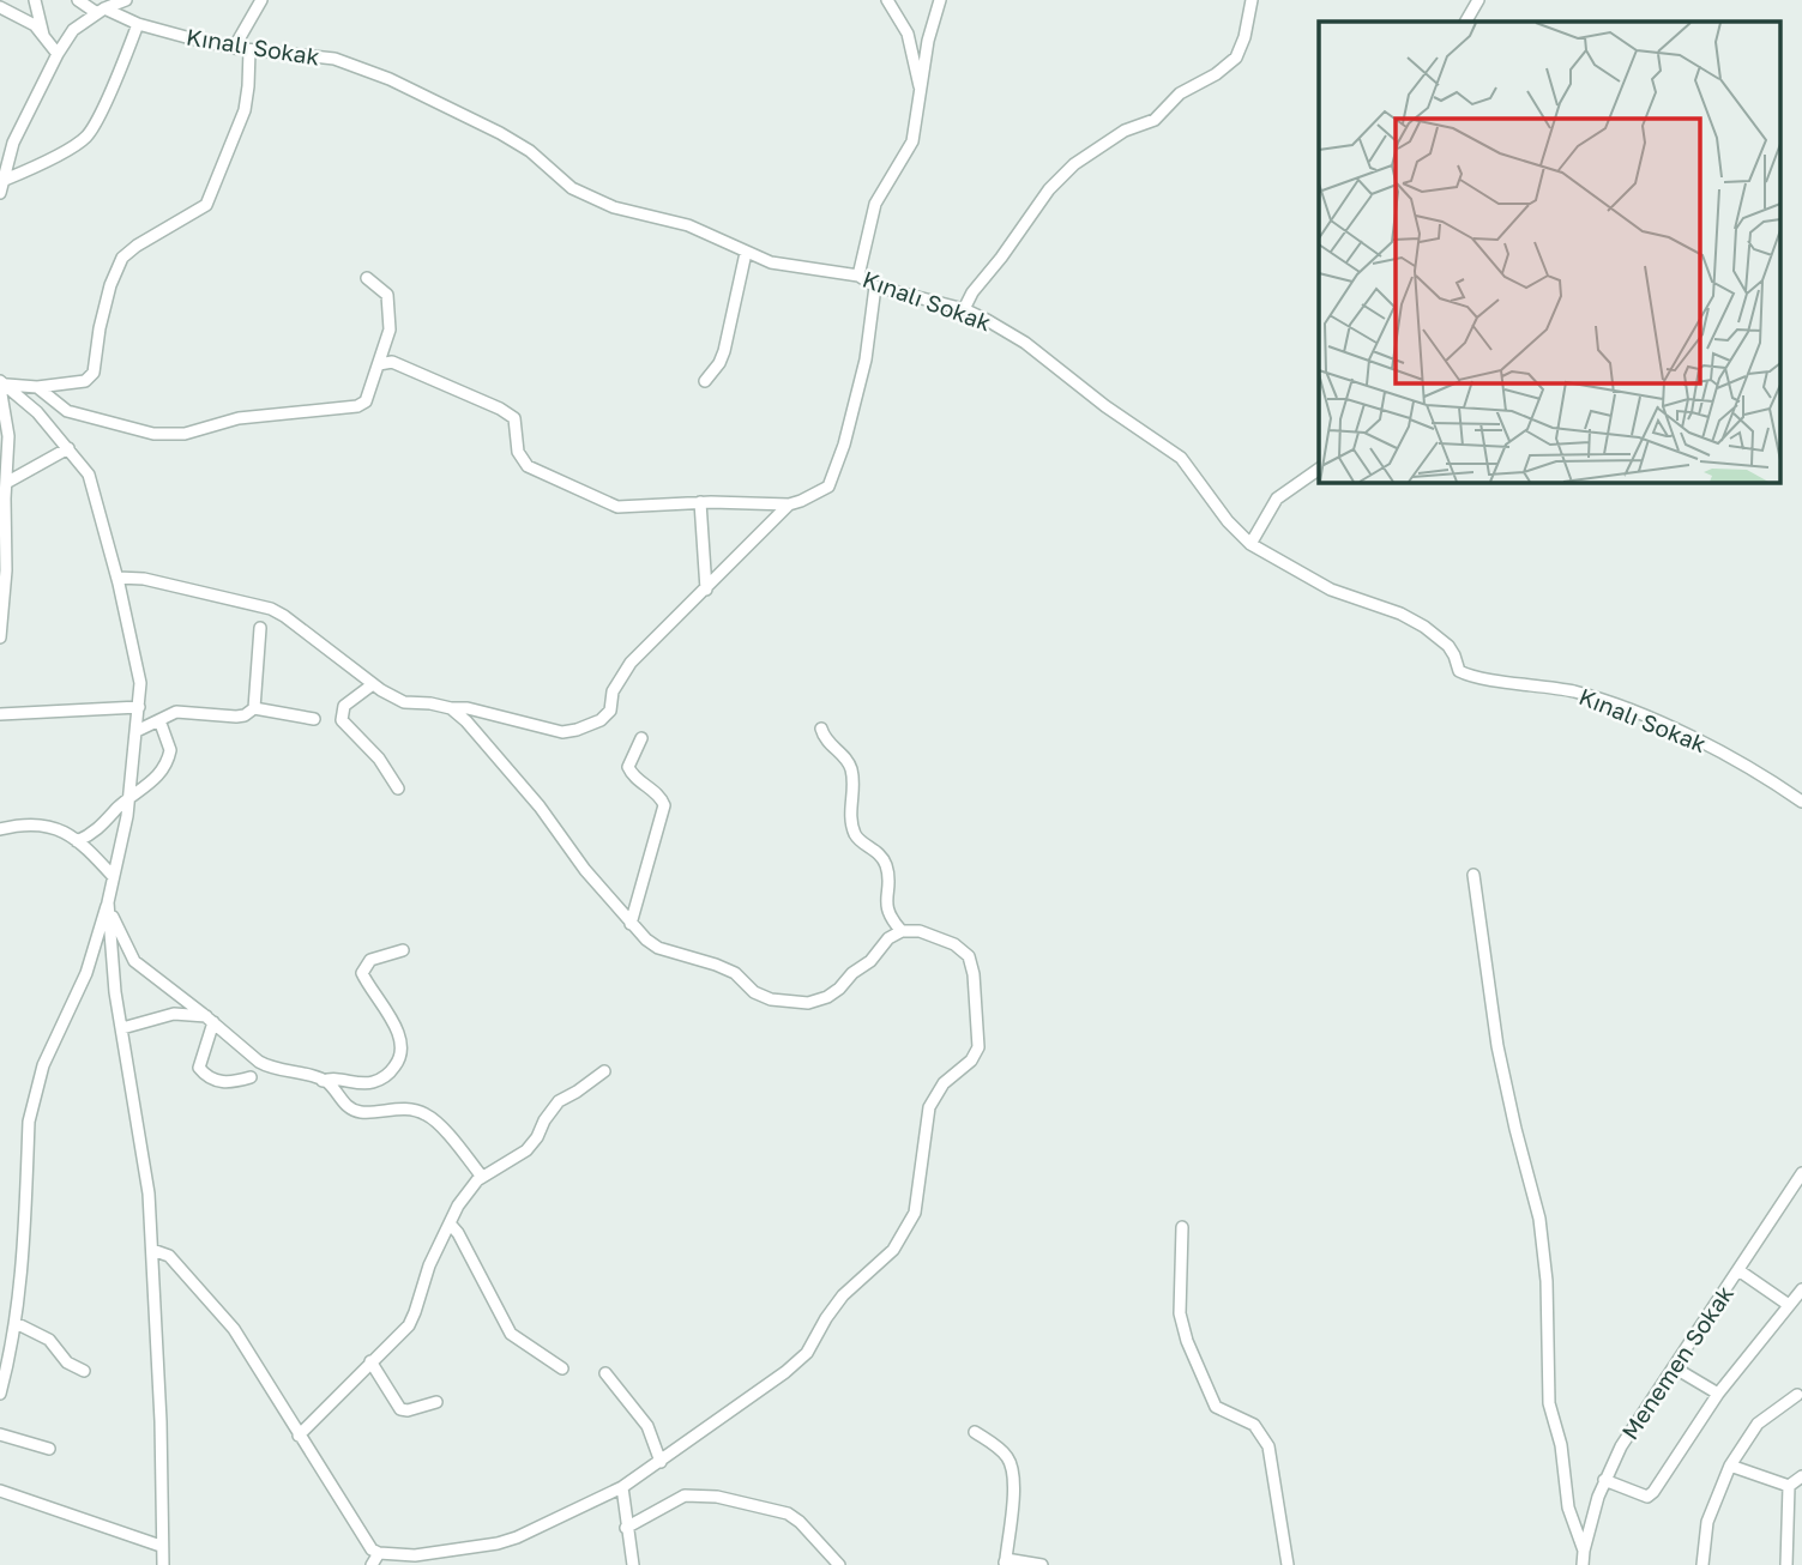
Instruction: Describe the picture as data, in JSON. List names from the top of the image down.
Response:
{
  "streets": {
    "street": ["Kınalı Sokak", "Menemen Sokak"]
  }
}
